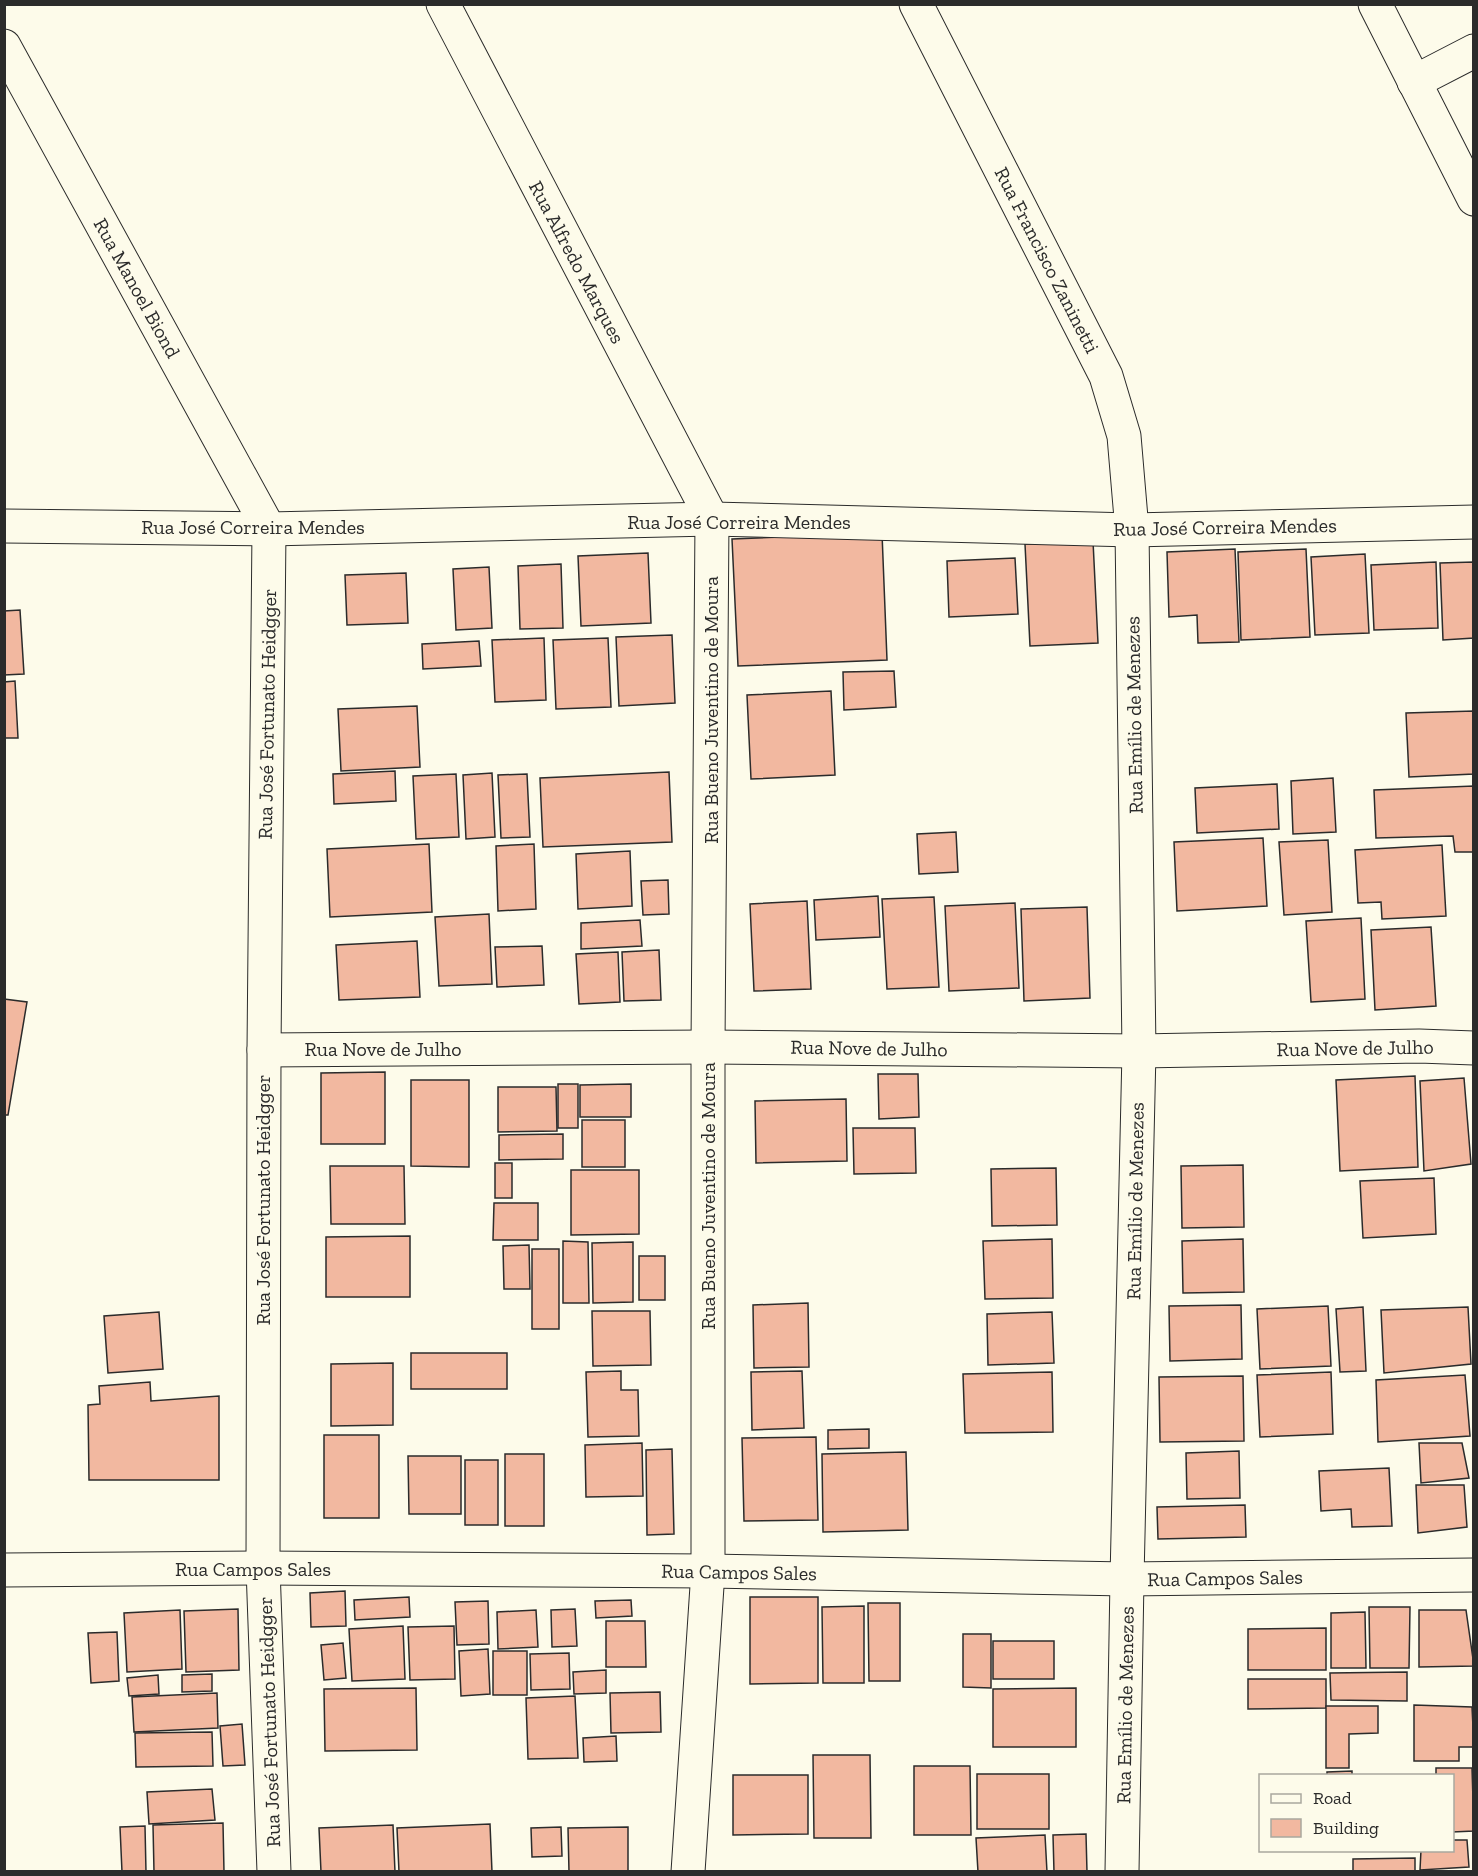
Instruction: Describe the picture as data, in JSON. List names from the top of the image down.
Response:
{
  "streets": {
    "street": [
      "Rua Francisco Zaninetti",
      "Rua Alfredo Marques",
      "Rua Manoel Biond",
      "Rua José Correira Mendes",
      "Rua Bueno Juventino de Moura",
      "Rua José Fortunato Heidgger",
      "Rua Emílio de Menezes",
      "Rua Nove de Julho",
      "Rua Campos Sales"
    ]
  },
  "crossings": [
    ["Rua Francisco Zaninetti", "Rua José Correira Mendes"],
    ["Rua Francisco Zaninetti", "Rua Emílio de Menezes"],
    ["Rua Alfredo Marques", "Rua José Correira Mendes"],
    ["Rua Alfredo Marques", "Rua Bueno Juventino de Moura"],
    ["Rua Manoel Biond", "Rua José Correira Mendes"],
    ["Rua Manoel Biond", "Rua José Fortunato Heidgger"],
    ["Rua José Correira Mendes", "Rua Bueno Juventino de Moura"],
    ["Rua José Correira Mendes", "Rua José Fortunato Heidgger"],
    ["Rua José Correira Mendes", "Rua Emílio de Menezes"],
    ["Rua Bueno Juventino de Moura", "Rua Nove de Julho"],
    ["Rua Bueno Juventino de Moura", "Rua Campos Sales"],
    ["Rua José Fortunato Heidgger", "Rua Nove de Julho"],
    ["Rua José Fortunato Heidgger", "Rua Campos Sales"],
    ["Rua Emílio de Menezes", "Rua Nove de Julho"],
    ["Rua Emílio de Menezes", "Rua Campos Sales"]
  ],
  "legend": ["Road", "Building"]
}
